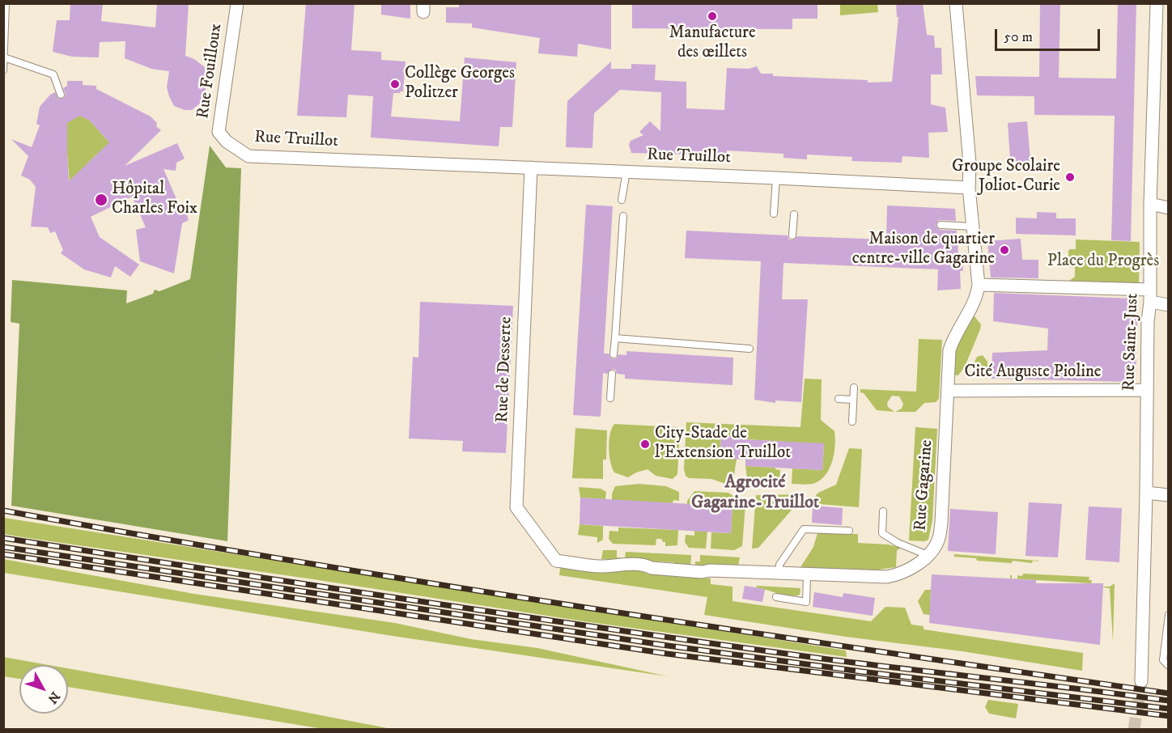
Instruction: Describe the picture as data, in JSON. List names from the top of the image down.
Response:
{
  "streets": {
    "street": [
      "Rue Fouilloux",
      "Rue Truillot",
      "Rue Saint-Just",
      "Rue de Desserte",
      "Cité Auguste Pioline",
      "Rue Gagarine"
    ]
  },
  "crossings": [
    ["Rue Fouilloux", "Rue Truillot"],
    ["Rue Truillot", "Rue de Desserte"],
    ["Rue Truillot", "Rue Gagarine"],
    ["Rue Saint-Just", "Cité Auguste Pioline"],
    ["Rue de Desserte", "Rue Gagarine"],
    ["Cité Auguste Pioline", "Rue Gagarine"]
  ],
  "districts": ["Agrocité Gagarine-Truillot"],
  "parks": ["Place du Progrès"],
  "places": [
    "Manufacture des œillets",
    "Collège Georges Politzer",
    "Groupe Scolaire Joliot-Curie",
    "Hôpital Charles Foix",
    "Maison de quartier centre-ville Gagarine",
    "City-Stade de l'Extension Truillot"
  ],
  "scale_bar": "50 m",
  "north": "bottom right"
}
